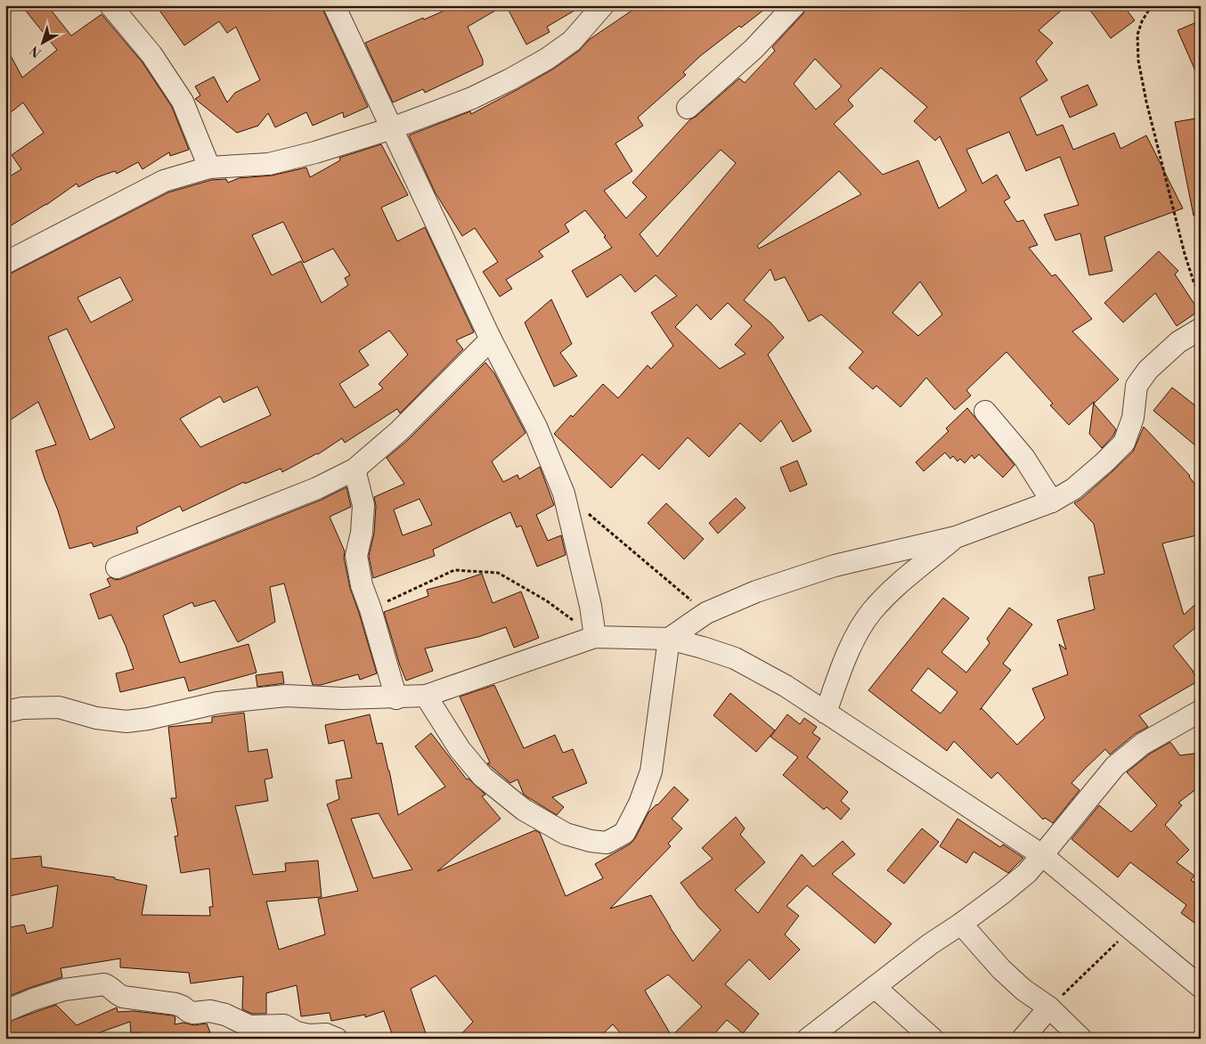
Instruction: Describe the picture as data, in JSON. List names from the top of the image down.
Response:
{
  "north": "bottom left"
}
